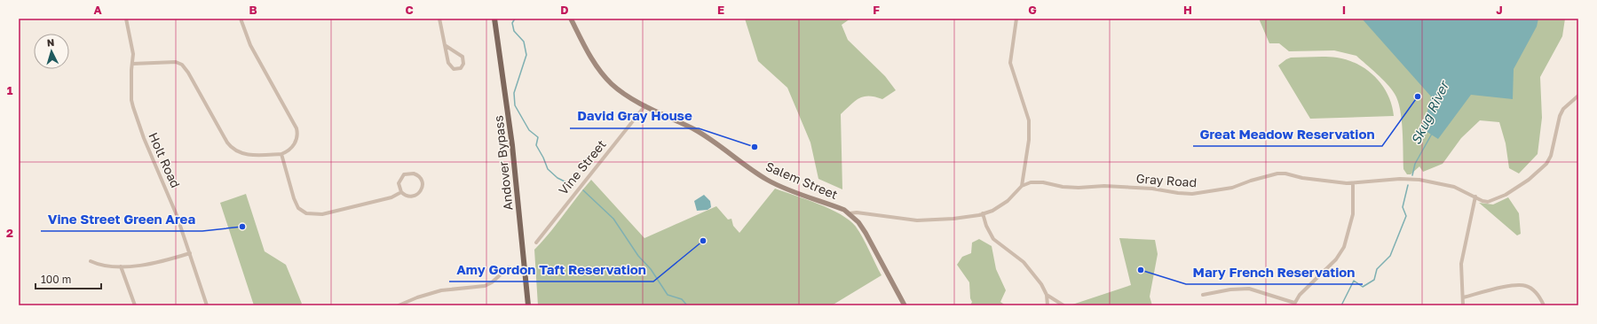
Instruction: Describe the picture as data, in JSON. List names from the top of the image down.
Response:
{
  "streets": {
    "main road": ["Andover Bypass"],
    "street": [
      "Holt Road",
      "Vine Street",
      "Salem Street",
      "Gray Road"
    ]
  },
  "crossings": [
    ["Vine Street", "Salem Street"]
  ],
  "water": ["Skug River"],
  "places": [
    "Great Meadow Reservation",
    "David Gray House",
    "Vine Street Green Area",
    "Amy Gordon Taft Reservation",
    "Mary French Reservation"
  ],
  "scale_bar": "100 m",
  "north": "top",
  "grid": {
    "columns": [
      "A",
      "B",
      "C",
      "D",
      "E",
      "F",
      "G",
      "H",
      "I",
      "J"
    ],
    "rows": ["1", "2"]
  }
}
